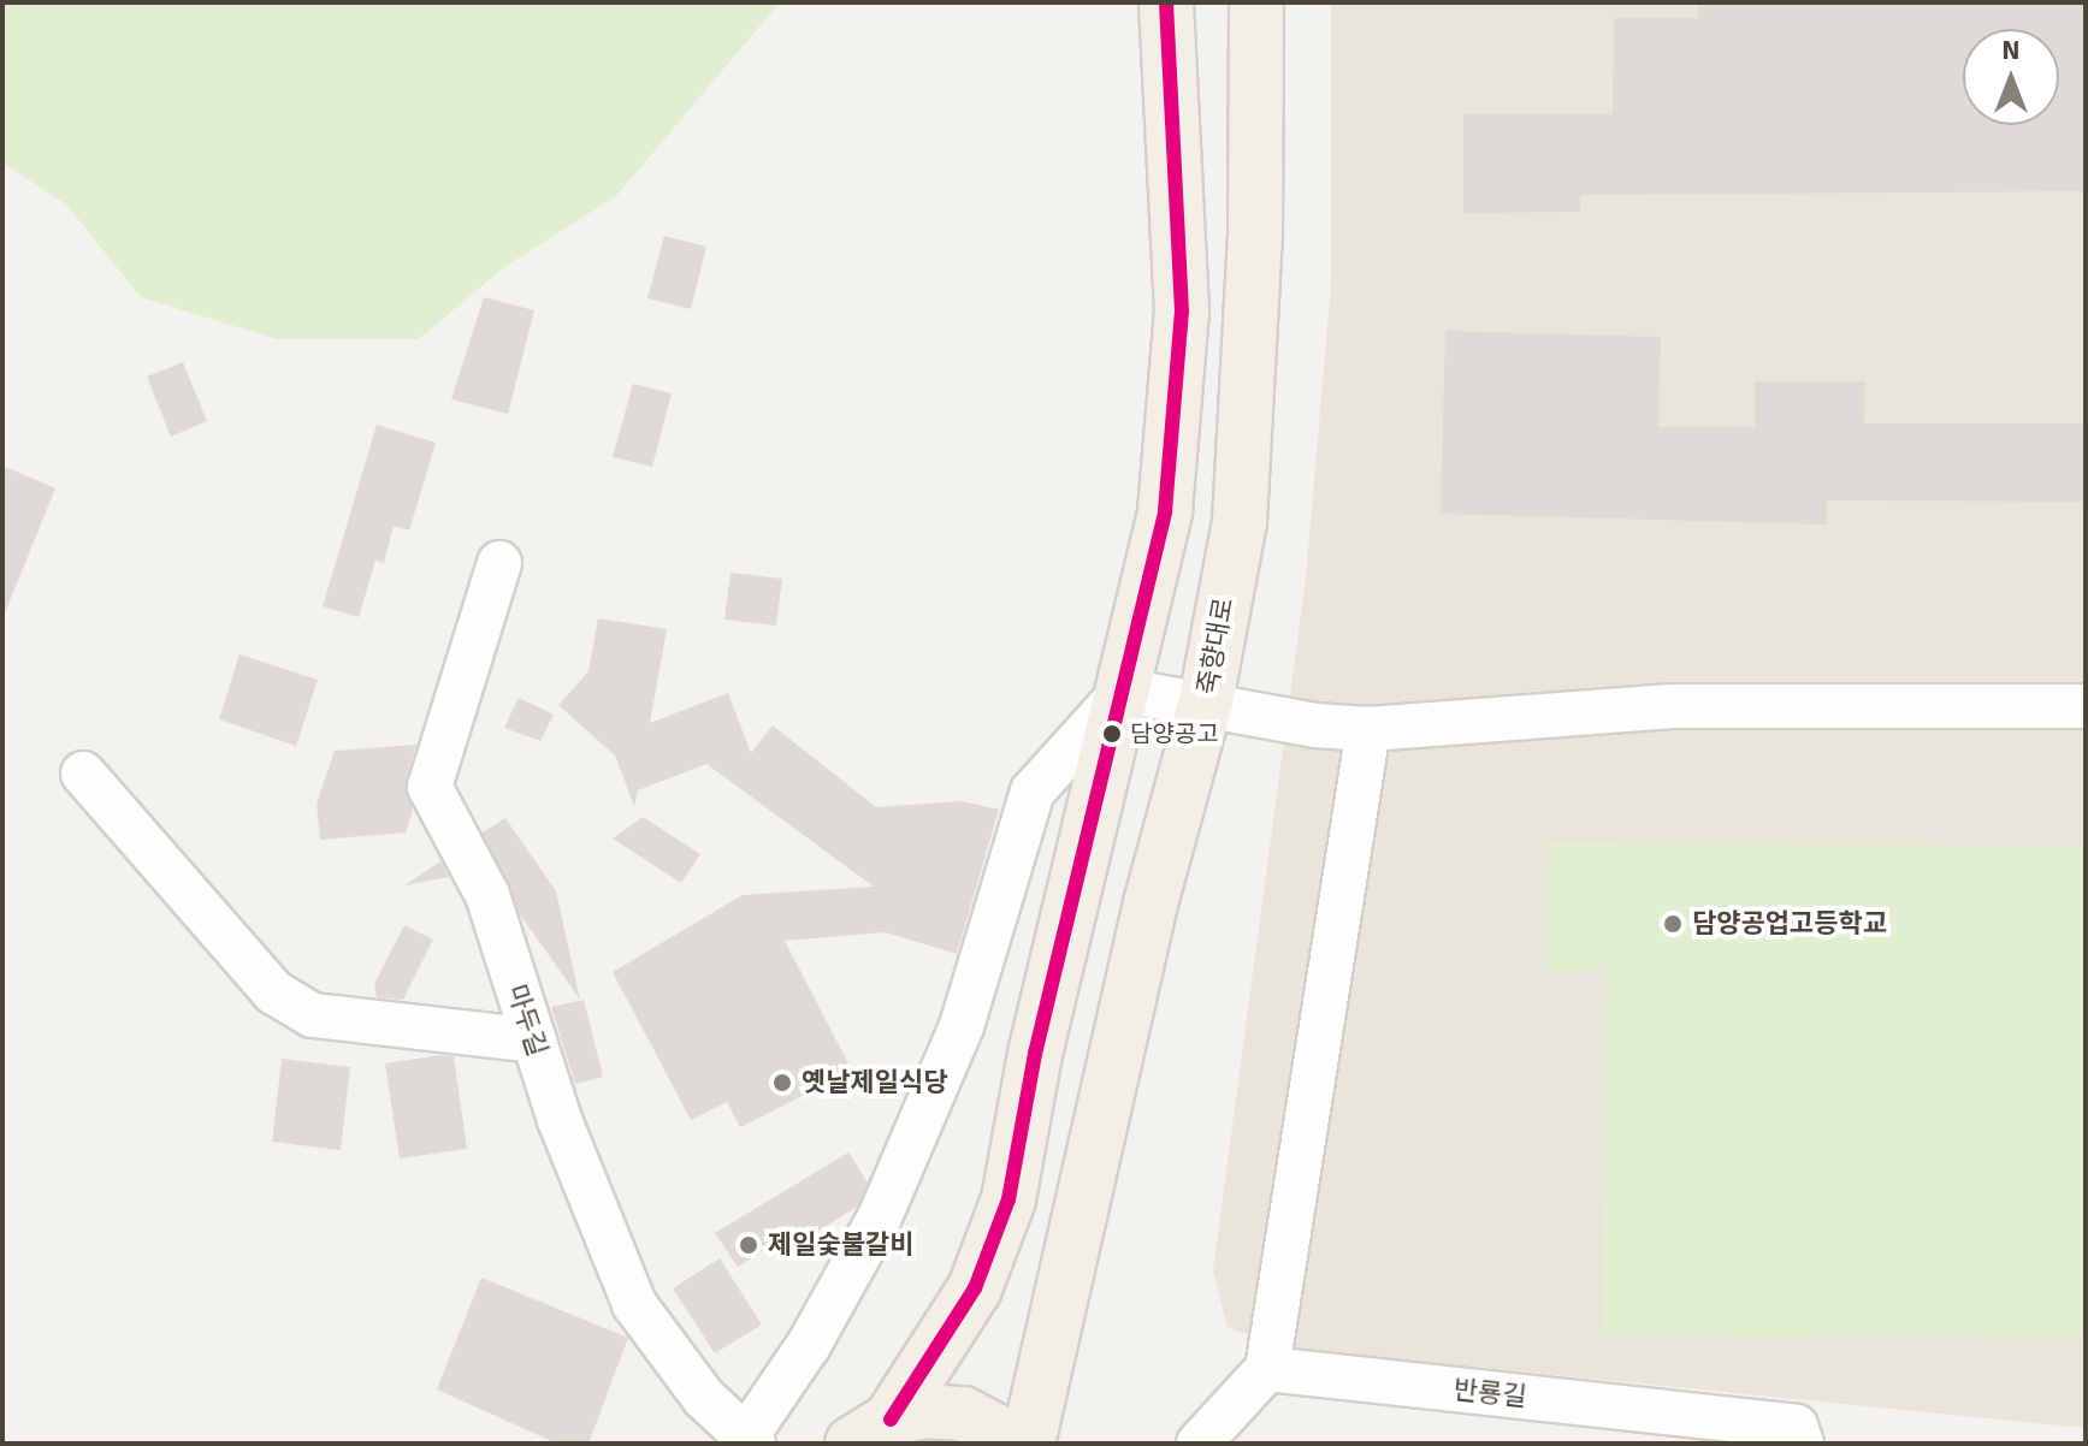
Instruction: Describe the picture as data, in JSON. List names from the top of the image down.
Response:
{
  "streets": {
    "main road": ["죽향대로"],
    "street": ["마두길", "반룡길"]
  },
  "places": [
    "담양공고",
    "담양공업고등학교",
    "옛날제일식당",
    "제일숯불갈비"
  ],
  "north": "top"
}
